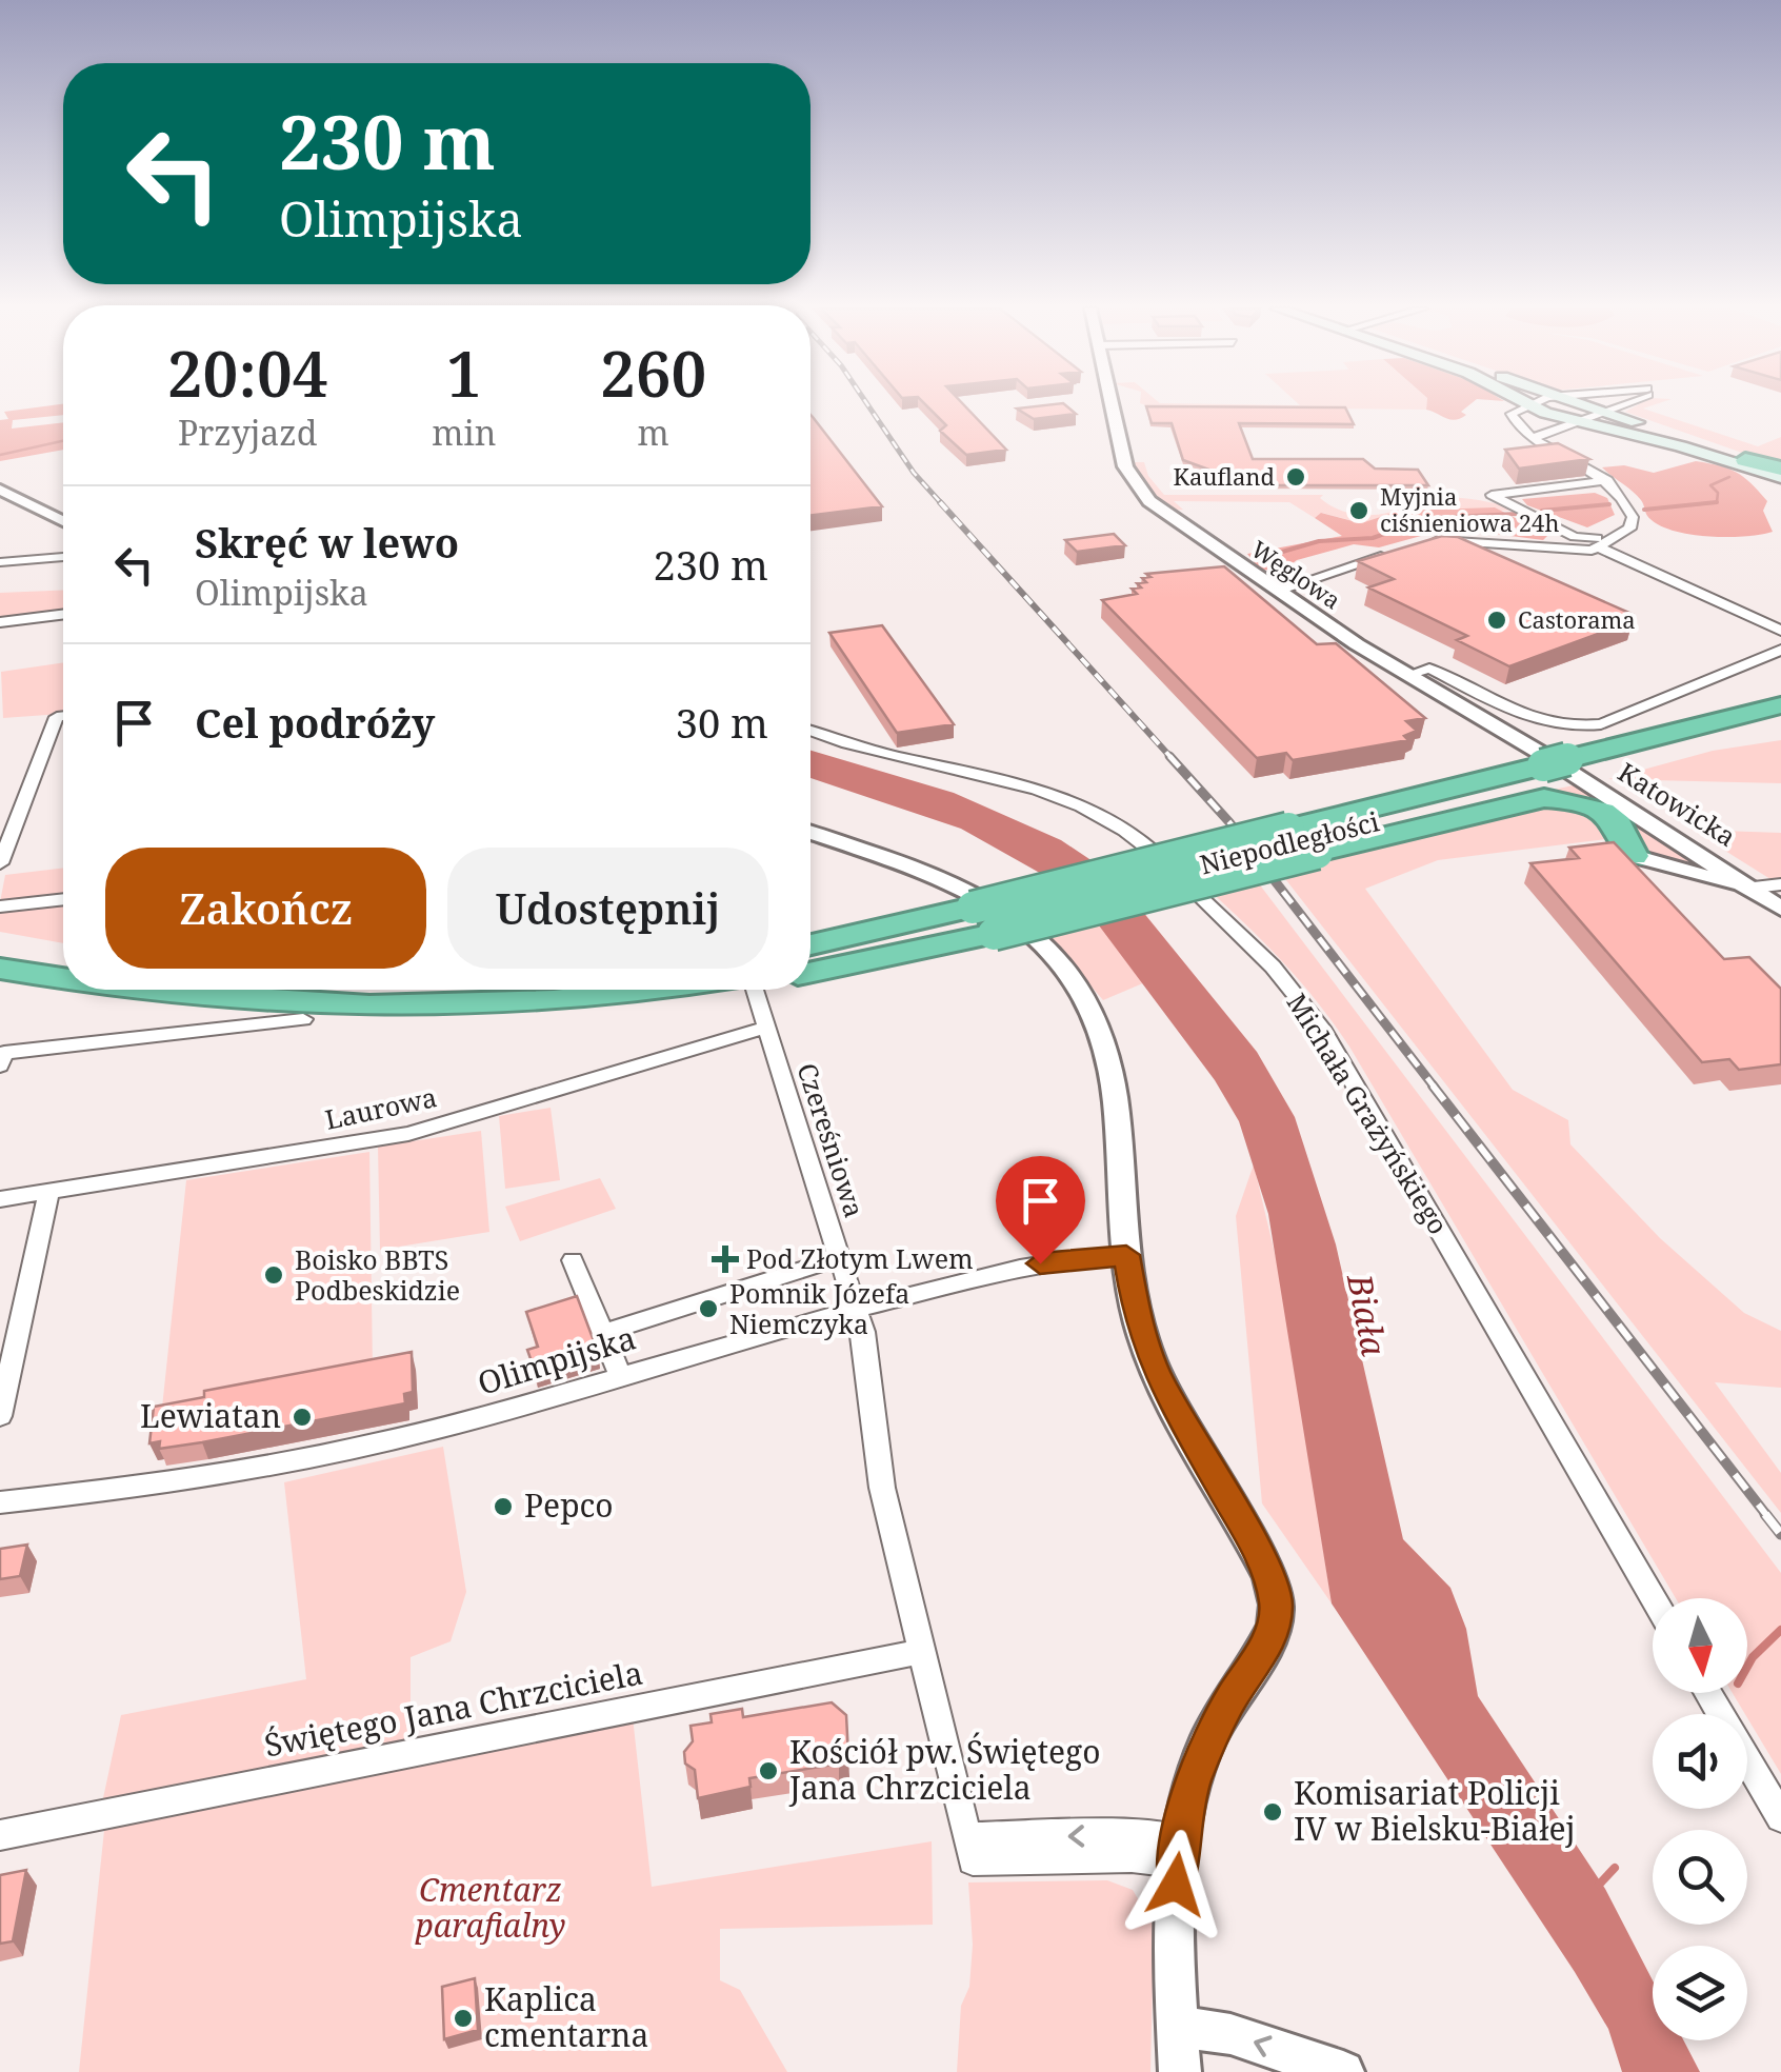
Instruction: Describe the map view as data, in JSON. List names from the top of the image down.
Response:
{
  "streets": {
    "highway": ["Niepodległości"],
    "street": [
      "Węglowa",
      "Katowicka",
      "Laurowa",
      "Michała Grażyńskiego",
      "Czereśniowa",
      "Olimpijska",
      "Świętego Jana Chrzciciela"
    ]
  },
  "crossings": [
    ["Węglowa", "Katowicka"],
    ["Węglowa", "Niepodległości"],
    ["Katowicka", "Niepodległości"],
    ["Laurowa", "Czereśniowa"],
    ["Czereśniowa", "Olimpijska"]
  ],
  "water": ["Biała"],
  "parks": ["Cmentarz parafialny"],
  "places": {
    "other": [
      "Kaufland",
      "Myjnia ciśnieniowa 24h",
      "Castorama",
      "Boisko BBTS Podbeskidzie",
      "Pomnik Józefa Niemczyka",
      "Lewiatan",
      "Pepco",
      "Kościół pw. Świętego Jana Chrzciciela",
      "Komisariat Policji IV w Bielsku-Białej",
      "Kaplica cmentarna"
    ],
    "health": ["Pod Złotym Lwem"]
  },
  "north": "bottom",
  "page": {
    "turn": ["230 m", "Olimpijska"],
    "eta": [
      "20:04",
      "Przyjazd",
      "1",
      "min",
      "260",
      "m"
    ],
    "list": [
      {
        "name": "Skręć w lewo",
        "note": "Olimpijska",
        "value": "230 m"
      },
      {
        "name": "Cel podróży",
        "value": "30 m"
      }
    ],
    "buttons": ["Zakończ", "Udostępnij"]
  }
}
